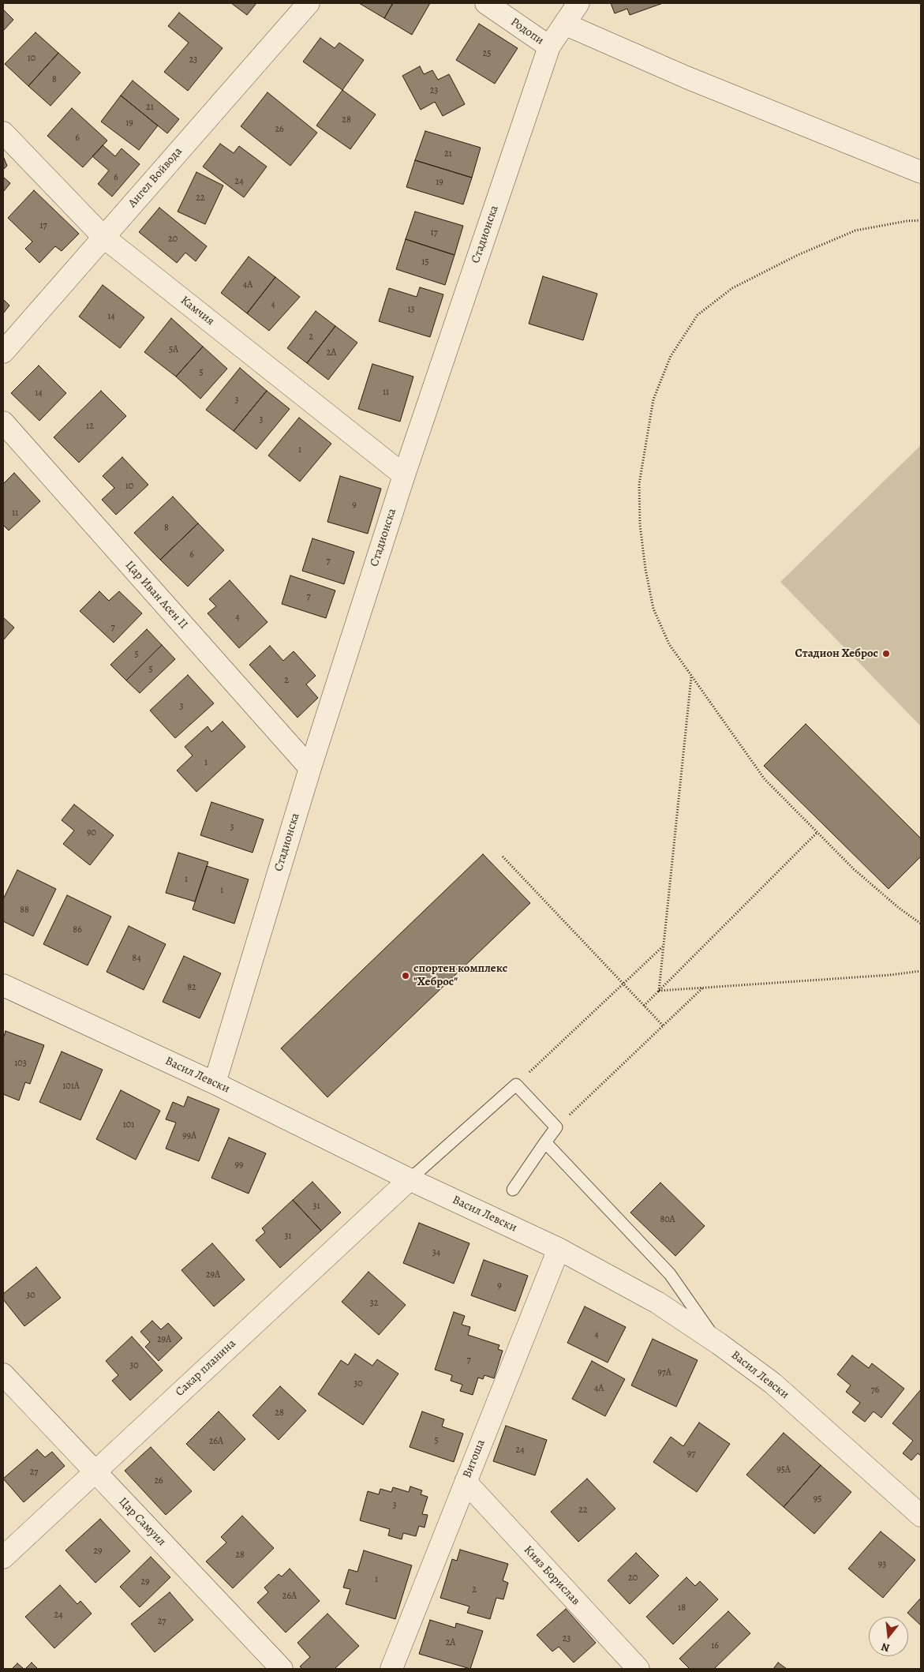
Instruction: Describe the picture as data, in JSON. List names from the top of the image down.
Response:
{
  "streets": {
    "street": [
      "Родопи",
      "Ангел Войвода",
      "Стадионска",
      "Камчия",
      "Цар Иван Асен II",
      "Васил Левски",
      "Сакар планина",
      "Витоша",
      "Цар Самуил",
      "Княз Борислав"
    ]
  },
  "crossings": [
    ["Родопи", "Стадионска"],
    ["Ангел Войвода", "Камчия"],
    ["Стадионска", "Камчия"],
    ["Стадионска", "Цар Иван Асен II"],
    ["Стадионска", "Васил Левски"],
    ["Васил Левски", "Сакар планина"],
    ["Васил Левски", "Витоша"],
    ["Сакар планина", "Цар Самуил"],
    ["Витоша", "Княз Борислав"]
  ],
  "places": ["Стадион Хеброс", "спортен комплекс \"Хеброс\""],
  "house_numbers": [
    "25",
    "10",
    "23",
    "8",
    "23",
    "21",
    "28",
    "19",
    "26",
    "6",
    "21",
    "6",
    "24",
    "19",
    "22",
    "17",
    "17",
    "20",
    "15",
    "4А",
    "4",
    "13",
    "14",
    "2",
    "5А",
    "2А",
    "5",
    "11",
    "14",
    "3",
    "3",
    "12",
    "1",
    "10",
    "9",
    "11",
    "8",
    "6",
    "7",
    "7",
    "4",
    "7",
    "5",
    "5",
    "2",
    "3",
    "1",
    "3",
    "90",
    "1",
    "1",
    "88",
    "86",
    "84",
    "82",
    "103",
    "101А",
    "101",
    "99А",
    "99",
    "31",
    "80А",
    "31",
    "34",
    "29А",
    "9",
    "30",
    "32",
    "4",
    "29А",
    "7",
    "30",
    "97А",
    "30",
    "4А",
    "76",
    "28",
    "5",
    "26А",
    "24",
    "97",
    "95А",
    "27",
    "26",
    "95",
    "3",
    "22",
    "29",
    "28",
    "93",
    "20",
    "1",
    "29",
    "2",
    "26А",
    "18",
    "24",
    "27",
    "23",
    "2А",
    "16"
  ],
  "north": "bottom"
}
